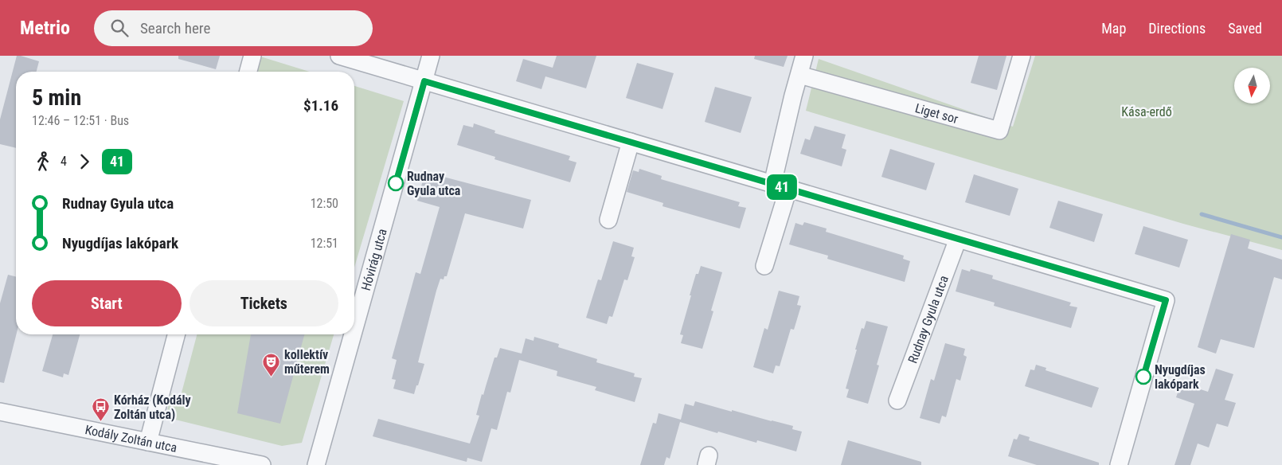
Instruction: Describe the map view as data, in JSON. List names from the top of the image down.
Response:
{
  "streets": {
    "street": [
      "Liget sor",
      "Hóvirág utca",
      "Rudnay Gyula utca",
      "Kodály Zoltán utca"
    ]
  },
  "parks": ["Kása-erdő"],
  "places": {
    "other": ["Rudnay Gyula utca", "Nyugdíjas lakópark"],
    "theatre": ["kollektív műterem"],
    "bus stop": ["Kórház (Kodály Zoltán utca)"]
  },
  "lines": ["bus line 41"],
  "north": "bottom",
  "page": {
    "header": "Metrio",
    "search": "Search here",
    "nav": ["Map", "Directions", "Saved"],
    "on_map": "41",
    "heading": ["5 min", "12:46 – 12:51 · Bus", "$1.16"],
    "legs": ["4", "41"],
    "list": [
      {
        "name": "Rudnay Gyula utca",
        "value": "12:50"
      },
      {
        "name": "Nyugdíjas lakópark",
        "value": "12:51"
      }
    ],
    "buttons": ["Start", "Tickets"]
  }
}
